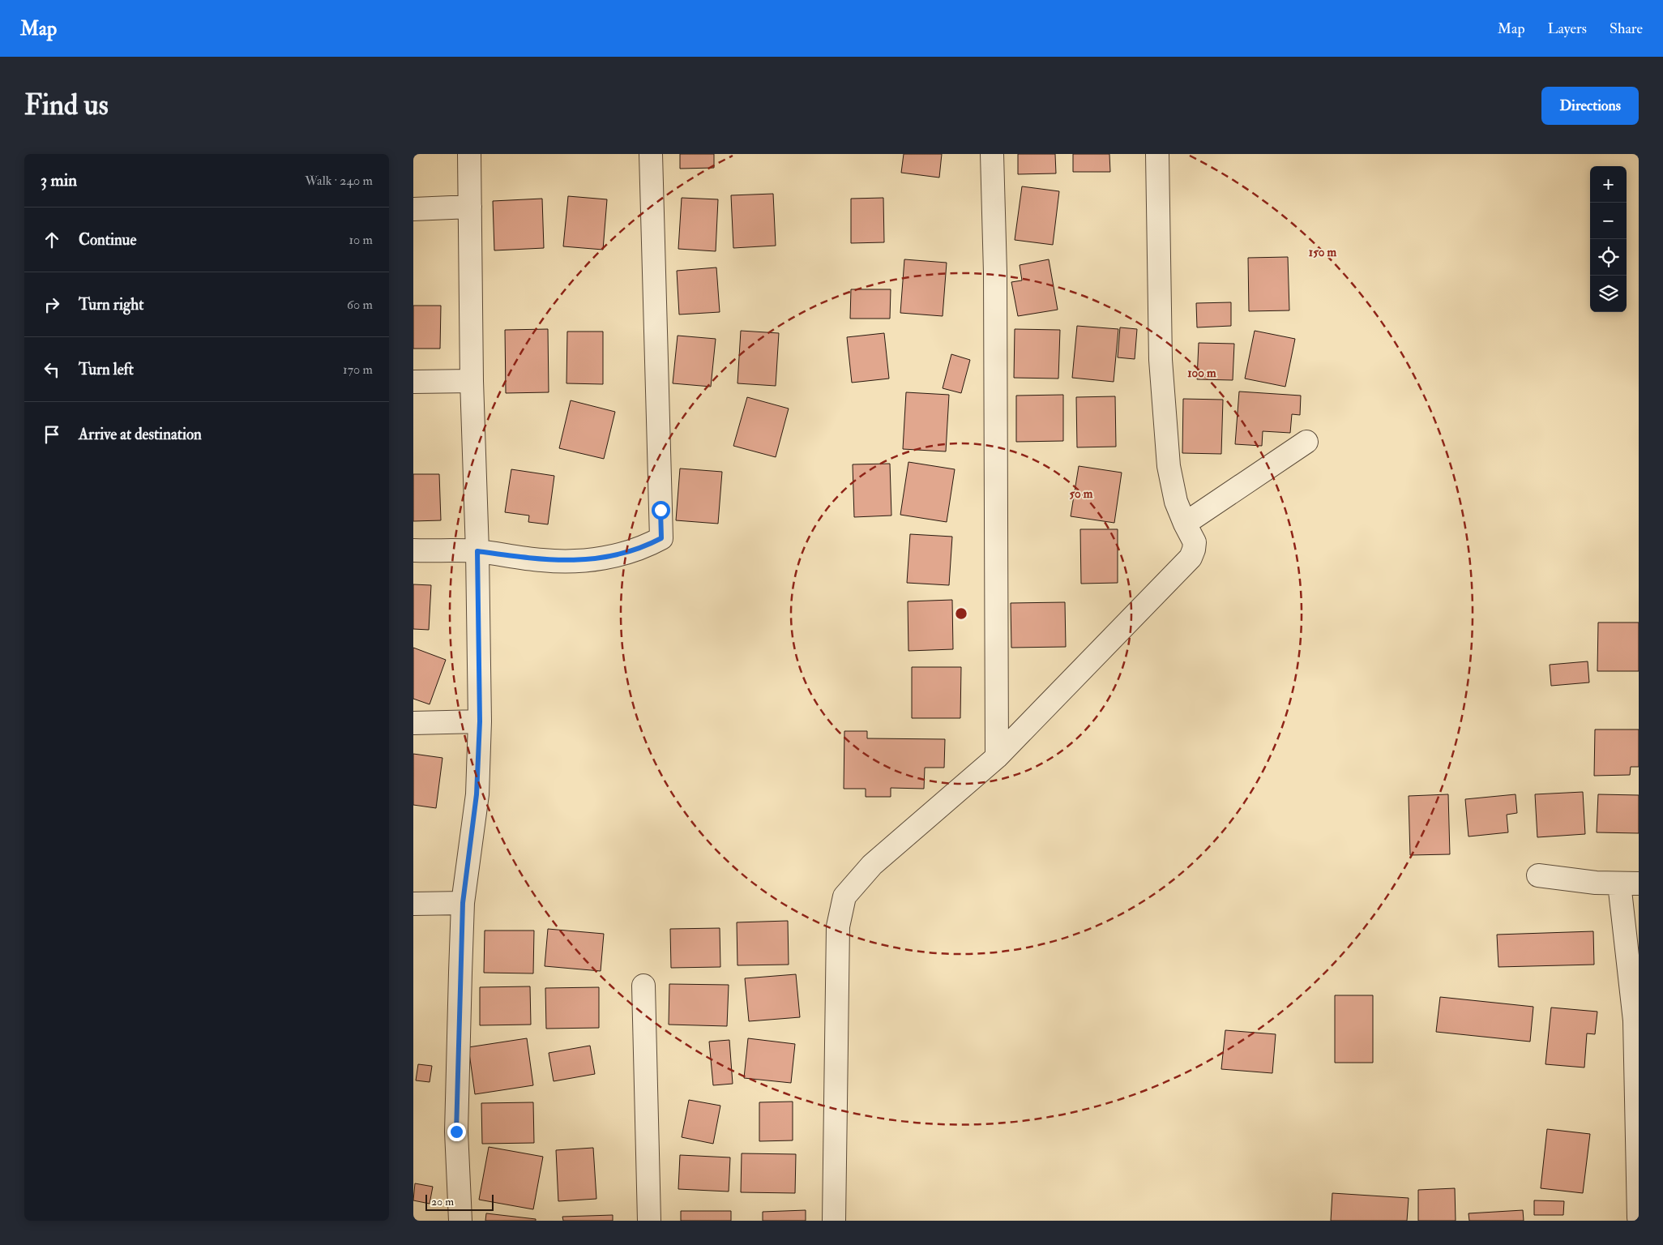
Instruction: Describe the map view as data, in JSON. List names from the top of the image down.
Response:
{
  "scale_bar": "20 m",
  "page": {
    "header": "Map",
    "nav": ["Map", "Layers", "Share"],
    "buttons": "Directions",
    "title": "Find us",
    "heading": ["3 min", "Walk · 240 m"],
    "map_buttons": ["+", "−"],
    "list": [
      ["Continue", "10 m"],
      ["Turn right", "60 m"],
      ["Turn left", "170 m"],
      "Arrive at destination"
    ],
    "scale": "20 m"
  },
  "rings": ["150 m", "100 m", "50 m"]
}
